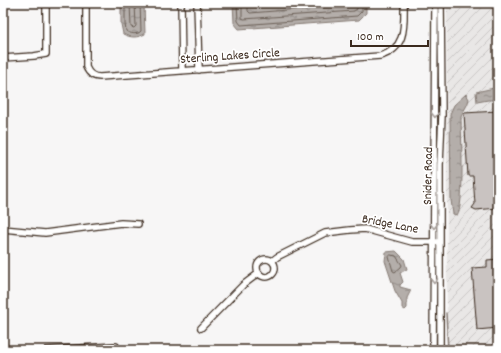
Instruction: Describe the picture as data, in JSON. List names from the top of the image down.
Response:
{
  "streets": {
    "street": ["Sterling Lakes Circle", "Snider Road", "Bridge Lane"]
  },
  "crossings": [
    ["Snider Road", "Bridge Lane"]
  ],
  "scale_bar": "100 m"
}
